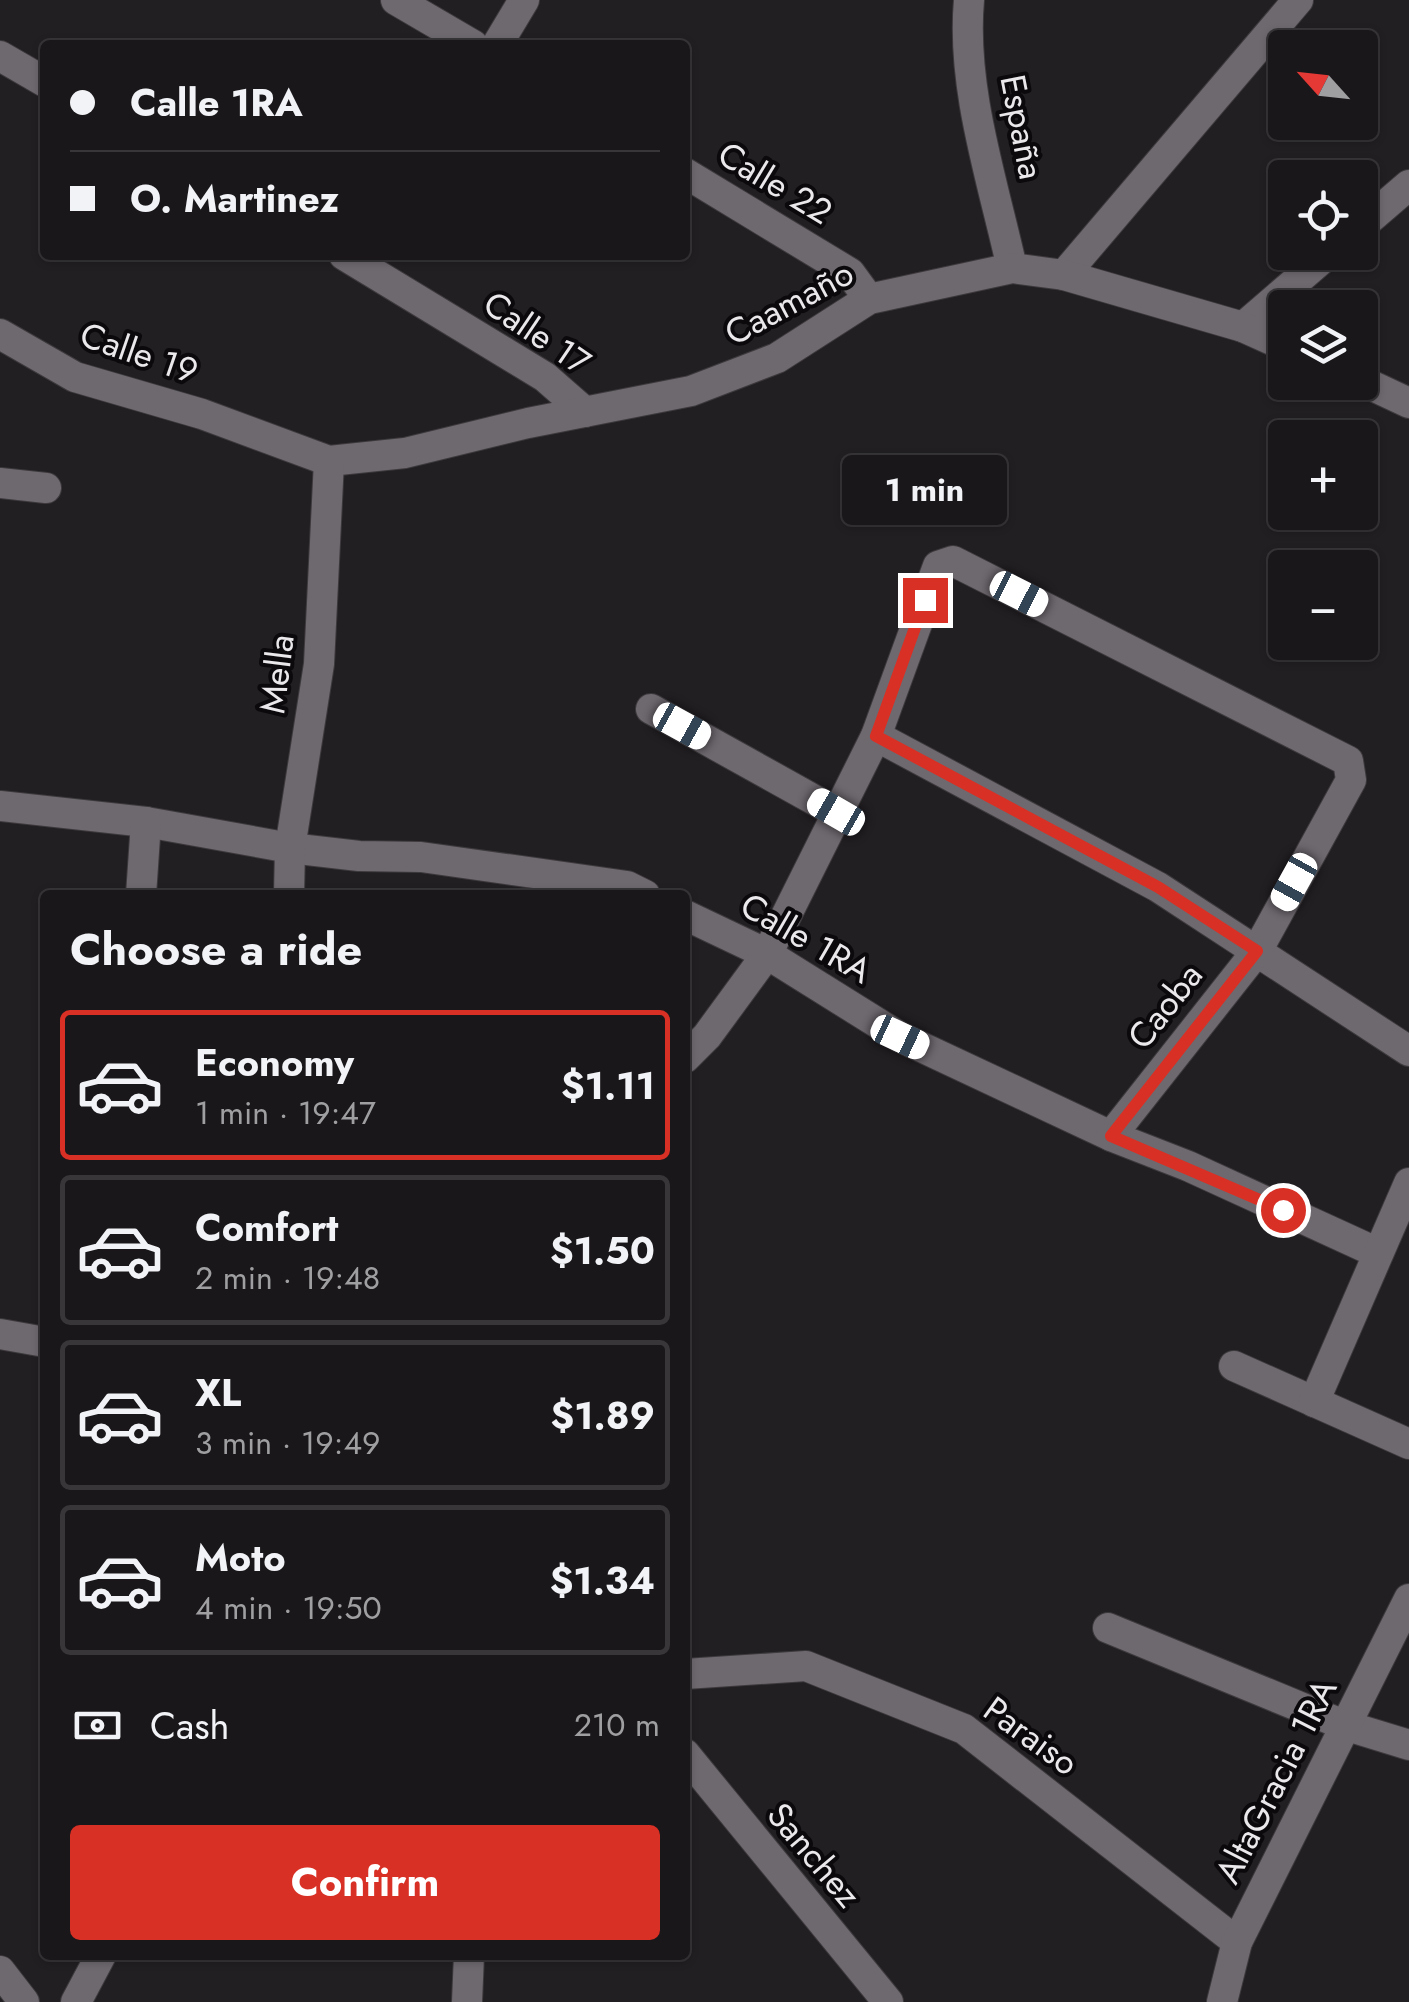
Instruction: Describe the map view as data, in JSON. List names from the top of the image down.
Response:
{
  "streets": {
    "street": [
      "España",
      "Calle 22",
      "Caamaño",
      "Calle 17",
      "Calle 19",
      "Mella",
      "Calle 1RA",
      "Caoba",
      "Paraiso",
      "AltaGracia 1RA",
      "Sanchez"
    ]
  },
  "crossings": [
    ["España", "Caamaño"],
    ["Calle 22", "Caamaño"],
    ["Caamaño", "Calle 17"],
    ["Caamaño", "Calle 19"],
    ["Caamaño", "Mella"],
    ["Calle 1RA", "Caoba"],
    ["Paraiso", "AltaGracia 1RA"]
  ],
  "north": "top left",
  "page": {
    "map_buttons": ["+", "−"],
    "banner": ["Calle 1RA", "O. Martinez"],
    "bubble": "1 min",
    "heading": "Choose a ride",
    "list": [
      {
        "name": "Economy",
        "note": "1 min · 19:47",
        "value": "$1.11"
      },
      {
        "name": "Comfort",
        "note": "2 min · 19:48",
        "value": "$1.50"
      },
      {
        "name": "XL",
        "note": "3 min · 19:49",
        "value": "$1.89"
      },
      {
        "name": "Moto",
        "note": "4 min · 19:50",
        "value": "$1.34"
      }
    ],
    "pay": ["Cash", "210 m"],
    "buttons": "Confirm"
  }
}
